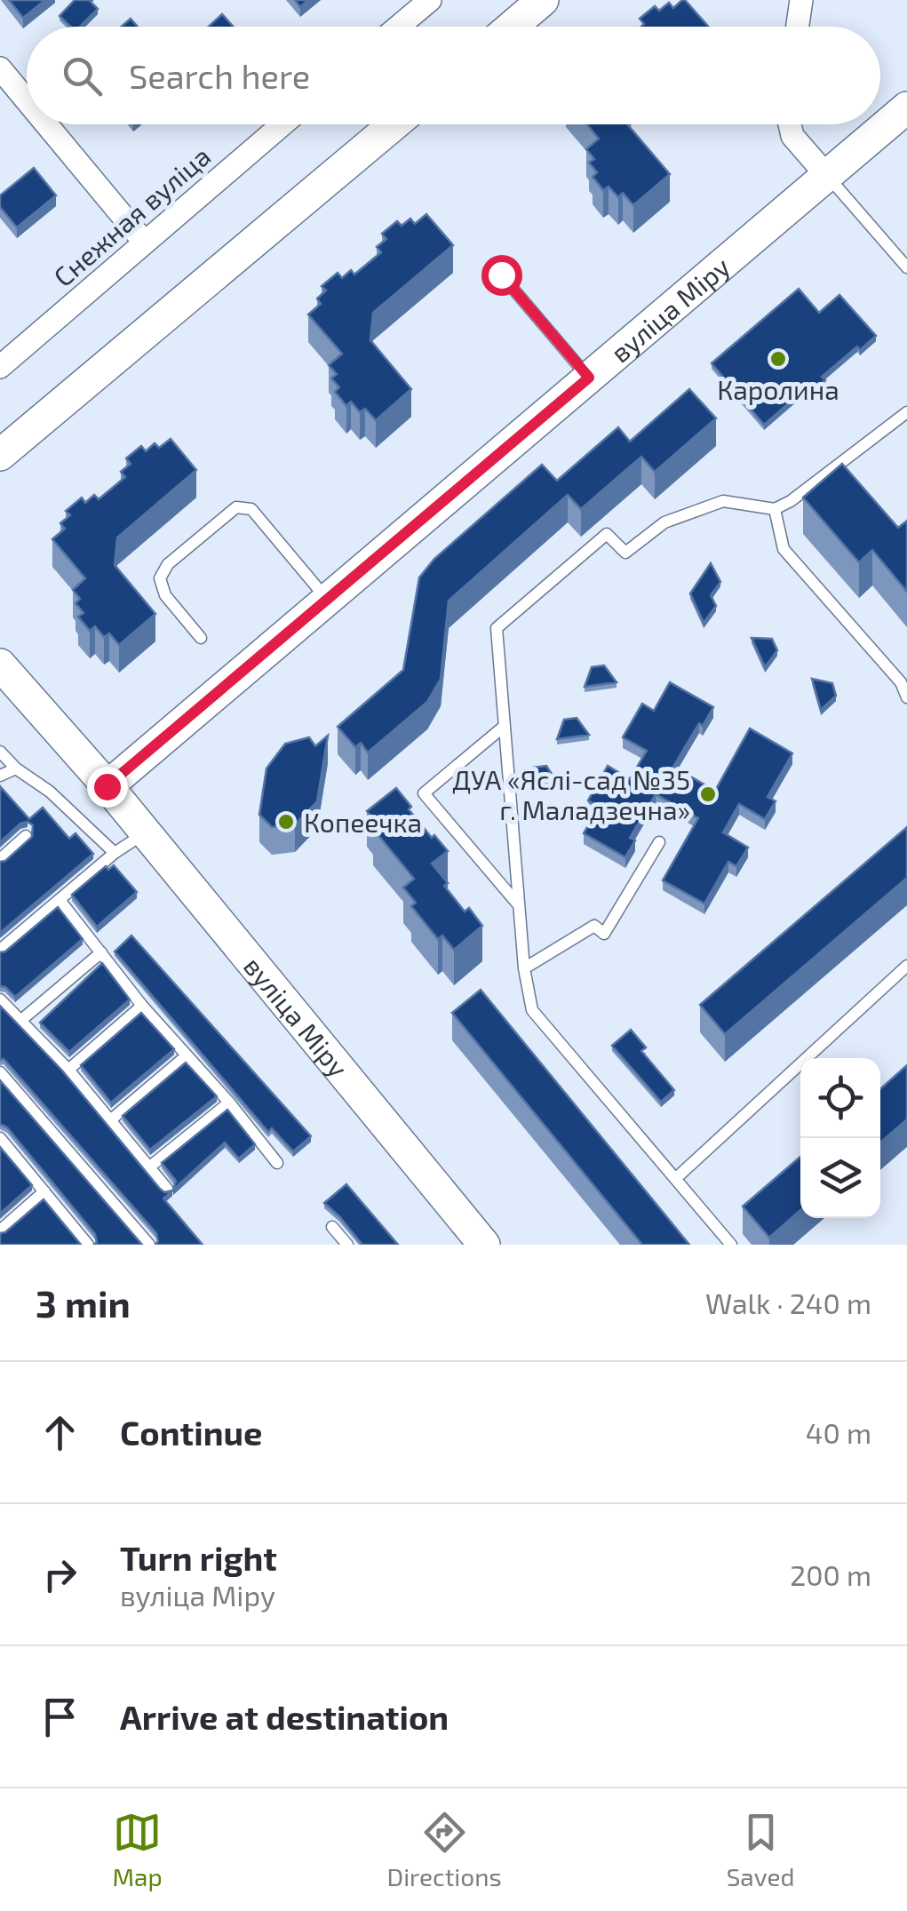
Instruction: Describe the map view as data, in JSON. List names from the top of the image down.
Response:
{
  "streets": {
    "main road": ["вуліца Міру"],
    "street": ["Снежная вуліца"]
  },
  "places": ["Каролина", "ДУА «Яслі-сад №35 г. Маладзечна»", "Копеечка"],
  "page": {
    "search": "Search here",
    "heading": ["3 min", "Walk · 240 m"],
    "list": [
      ["Continue", "40 m"],
      ["Turn right", "вуліца Міру", "200 m"],
      "Arrive at destination"
    ],
    "nav": ["Map", "Directions", "Saved"]
  }
}
